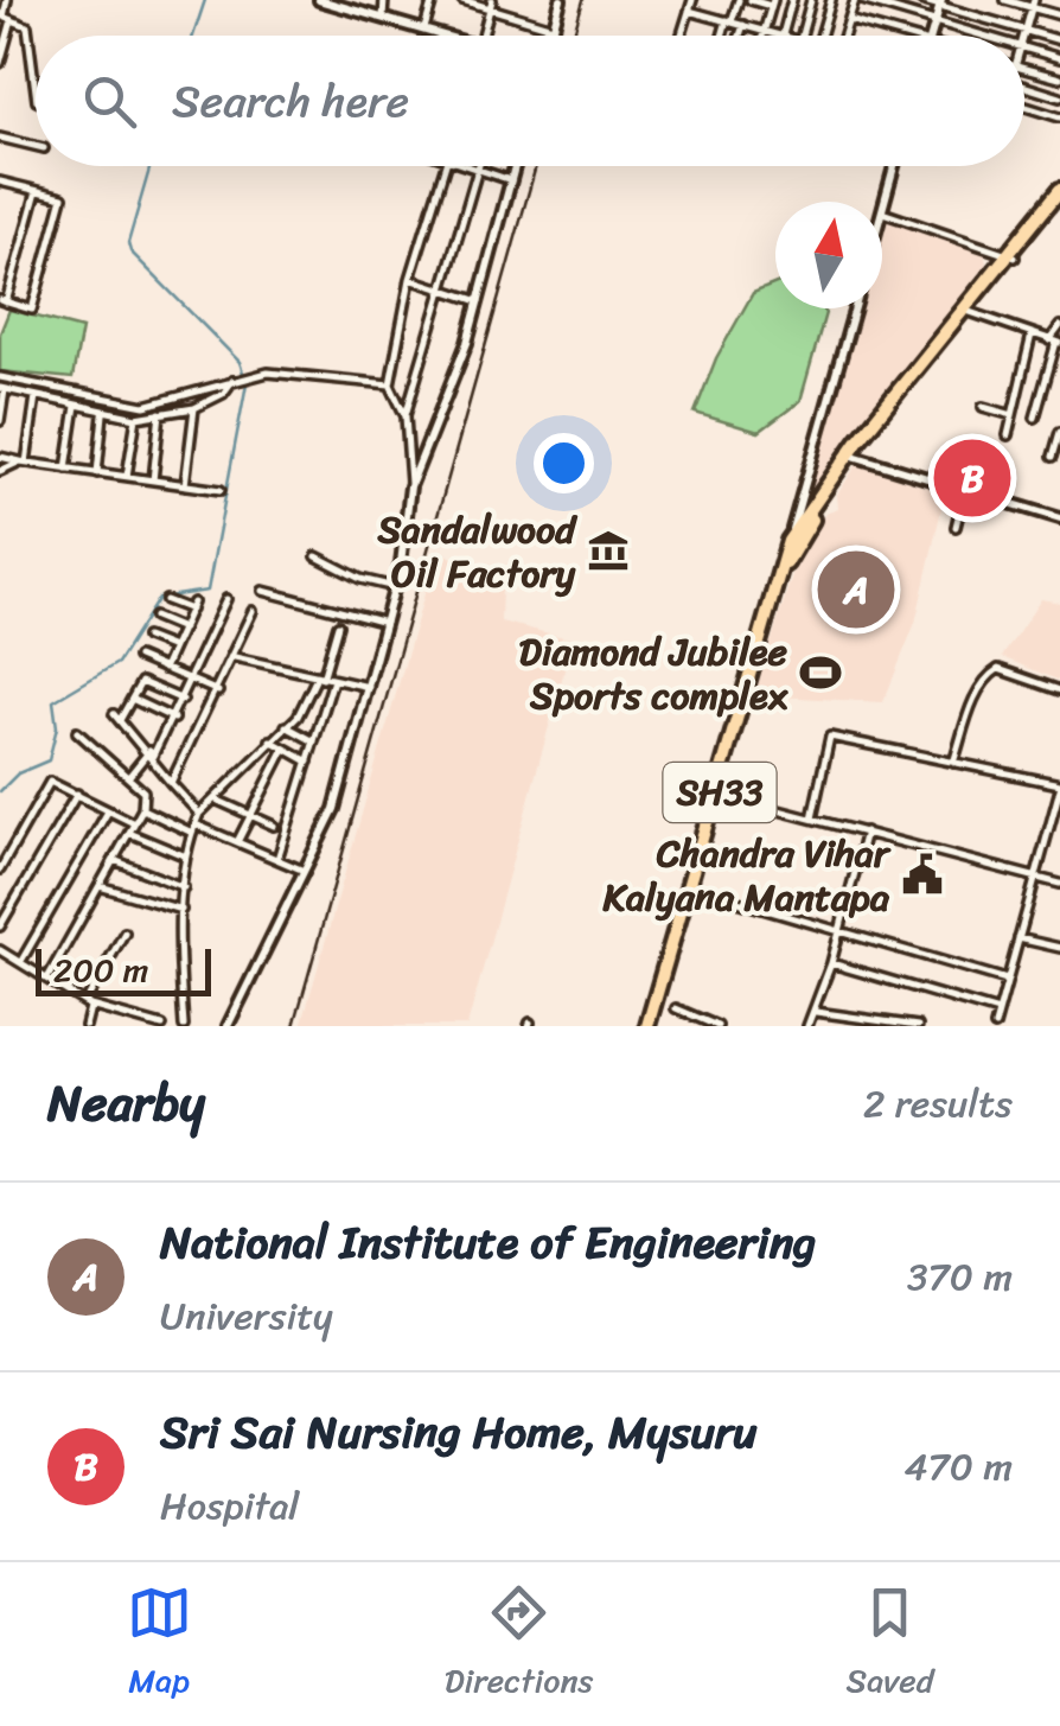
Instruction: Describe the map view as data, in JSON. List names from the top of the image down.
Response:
{
  "streets": {
    "main road": ["SH33"]
  },
  "places": {
    "museum": ["Sandalwood Oil Factory"],
    "sports": ["Diamond Jubilee Sports complex"],
    "public building": ["Chandra Vihar Kalyana Mantapa"]
  },
  "scale_bar": "200 m",
  "north": "top",
  "page": {
    "search": "Search here",
    "pins": ["B", "A"],
    "scale": "200 m",
    "heading": ["Nearby", "2 results"],
    "list": [
      {
        "mark": "A",
        "name": "National Institute of Engineering",
        "note": "University",
        "value": "370 m"
      },
      {
        "mark": "B",
        "name": "Sri Sai Nursing Home, Mysuru",
        "note": "Hospital",
        "value": "470 m"
      }
    ],
    "nav": ["Map", "Directions", "Saved"]
  }
}
